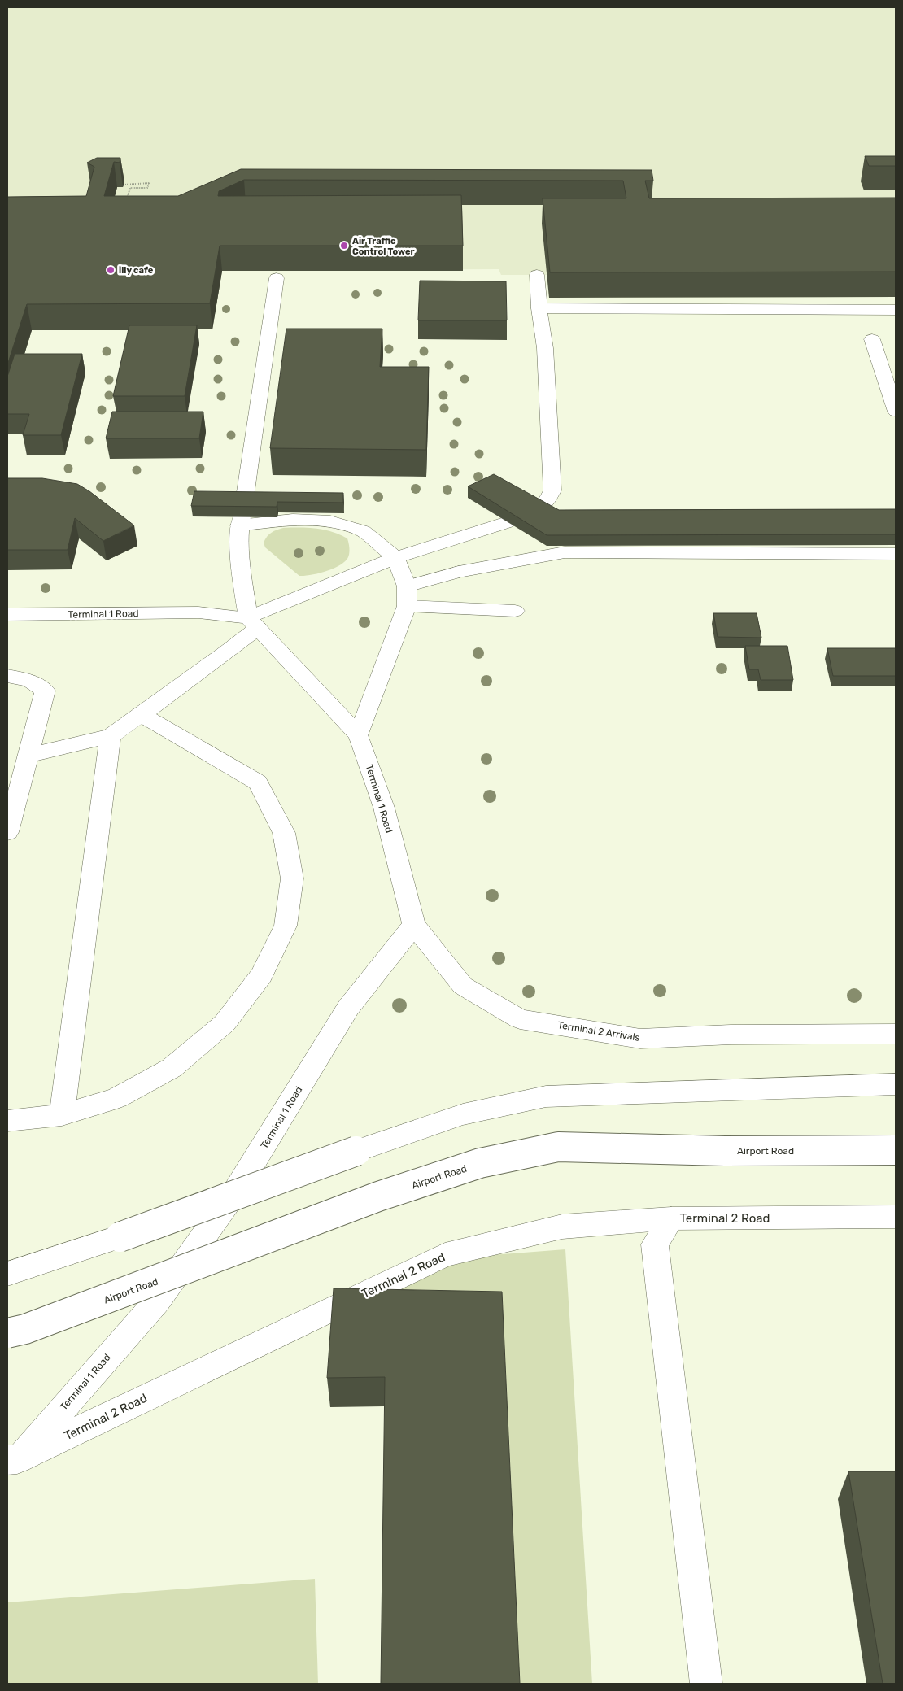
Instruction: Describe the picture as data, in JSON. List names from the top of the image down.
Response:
{
  "streets": {
    "street": [
      "Terminal 1 Road",
      "Terminal 2 Arrivals",
      "Airport Road",
      "Terminal 2 Road"
    ]
  },
  "crossings": [
    ["Terminal 1 Road", "Terminal 2 Arrivals"],
    ["Terminal 1 Road", "Terminal 2 Road"]
  ],
  "places": ["Air Traffic Control Tower", "illy cafe"]
}
